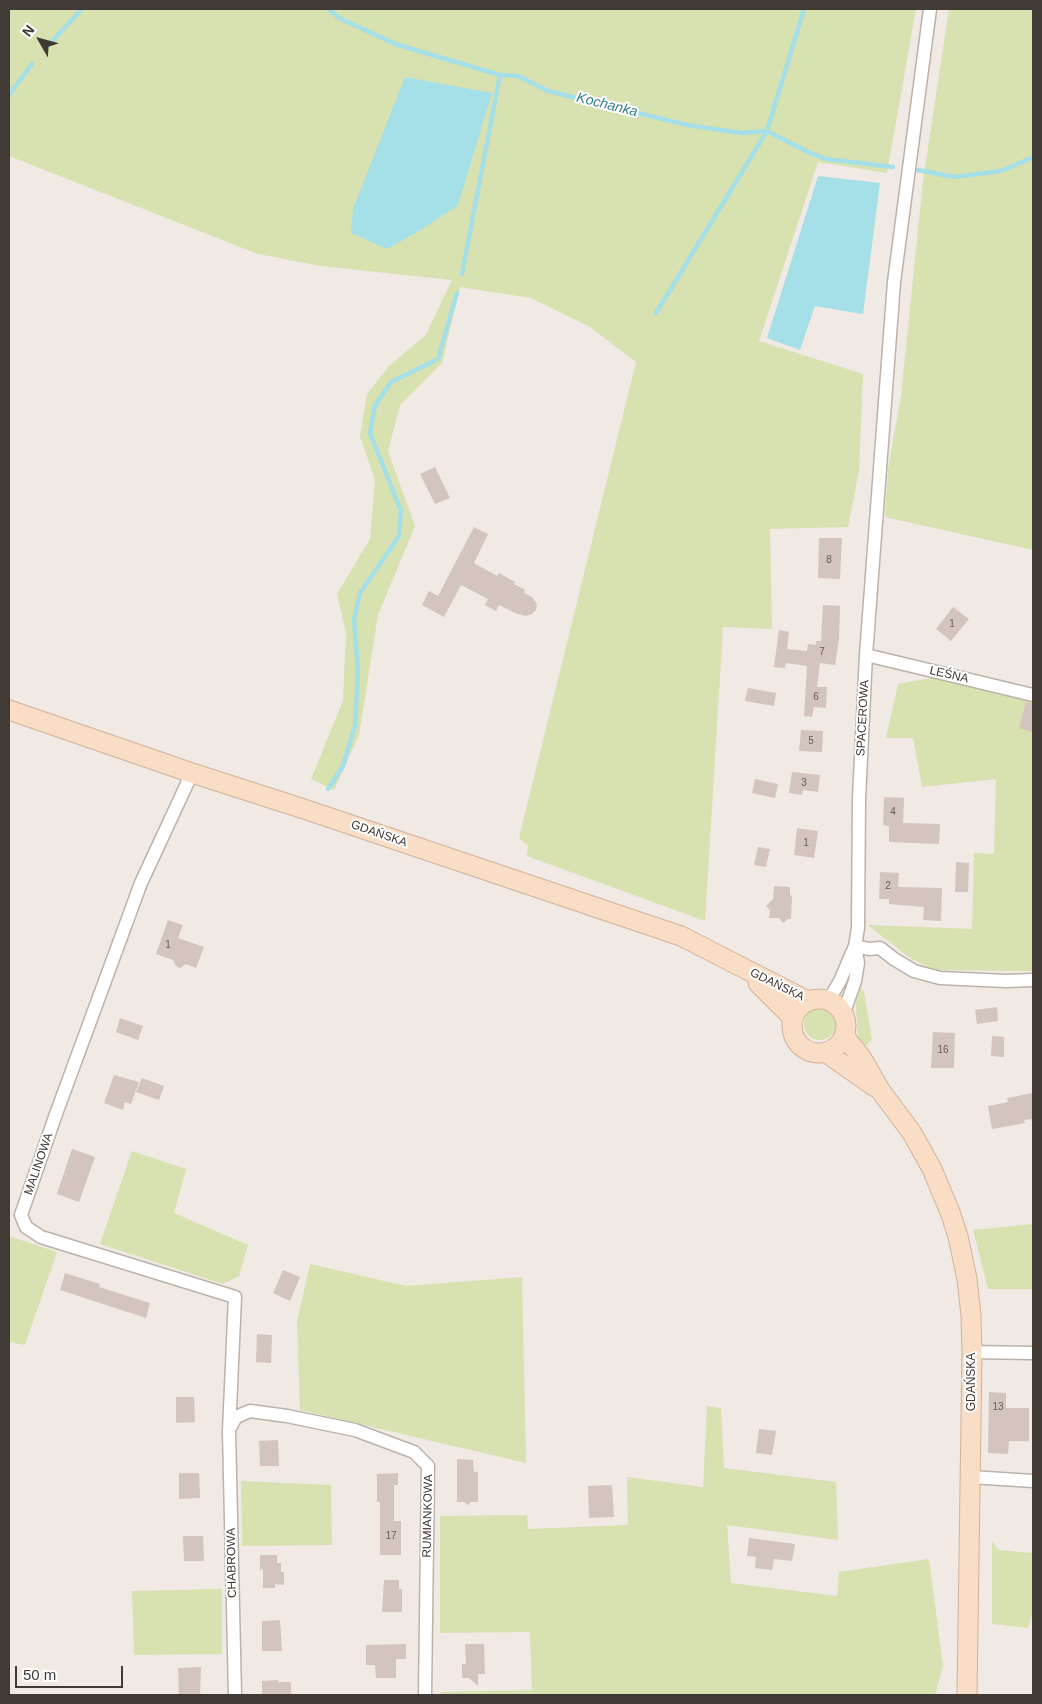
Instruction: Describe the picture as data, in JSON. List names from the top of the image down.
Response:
{
  "streets": {
    "main road": ["GDAŃSKA"],
    "street": [
      "LEŚNA",
      "SPACEROWA",
      "MALINOWA",
      "RUMIANKOWA",
      "CHABROWA"
    ]
  },
  "crossings": [
    ["LEŚNA", "SPACEROWA"],
    ["SPACEROWA", "GDAŃSKA"],
    ["GDAŃSKA", "MALINOWA"],
    ["MALINOWA", "RUMIANKOWA"],
    ["MALINOWA", "CHABROWA"],
    ["RUMIANKOWA", "CHABROWA"]
  ],
  "water": ["Kochanka"],
  "house_numbers": [
    "8",
    "1",
    "7",
    "6",
    "5",
    "3",
    "4",
    "1",
    "2",
    "1",
    "16",
    "13",
    "17"
  ],
  "scale_bar": "50 m",
  "north": "top left"
}
